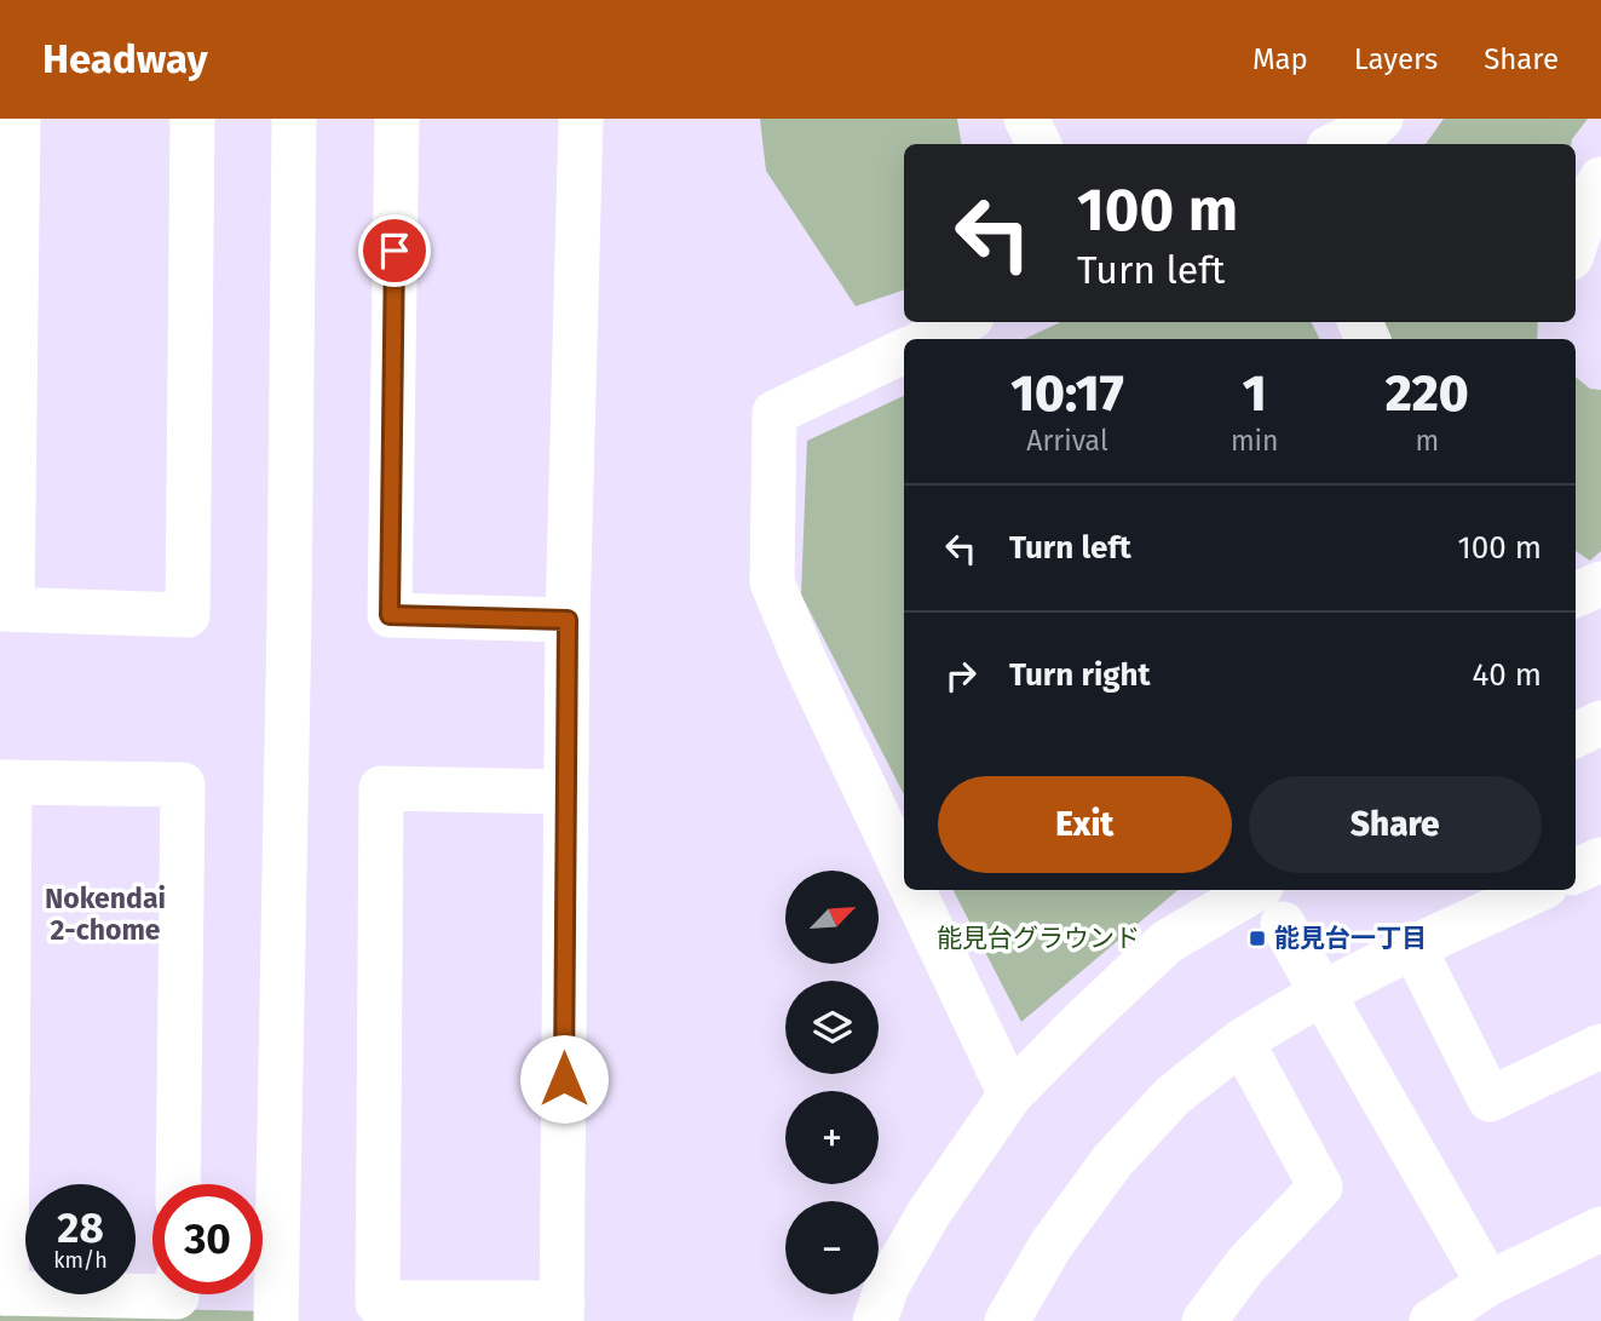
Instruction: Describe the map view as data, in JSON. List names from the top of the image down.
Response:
{
  "districts": ["Nokendai 2-chome"],
  "parks": ["能見台グラウンド"],
  "places": {
    "transit": ["能見台一丁目"]
  },
  "north": "top right",
  "page": {
    "header": "Headway",
    "nav": ["Map", "Layers", "Share"],
    "turn": ["100 m", "Turn left"],
    "eta": [
      "10:17",
      "Arrival",
      "1",
      "min",
      "220",
      "m"
    ],
    "list": [
      {
        "name": "Turn left",
        "value": "100 m"
      },
      {
        "name": "Turn right",
        "value": "40 m"
      }
    ],
    "buttons": ["Exit", "Share"],
    "map_buttons": ["+", "−"],
    "speed": "28 km/h",
    "limit": "30"
  }
}
